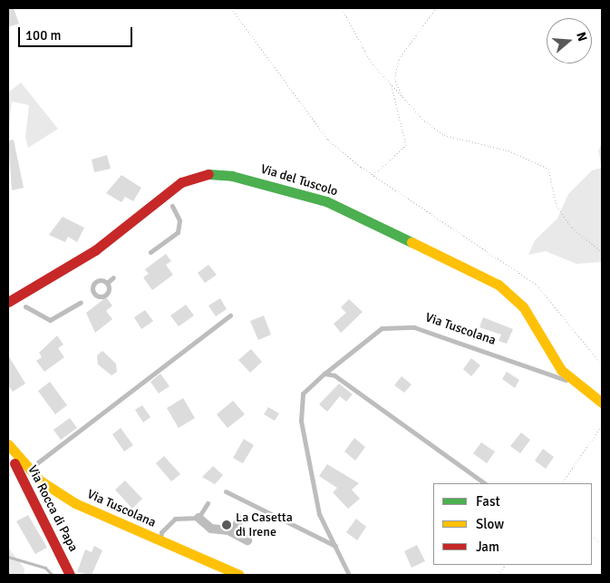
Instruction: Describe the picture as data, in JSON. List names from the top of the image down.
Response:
{
  "streets": {
    "street": ["Via del Tuscolo", "Via Tuscolana", "Via Rocca di Papa"]
  },
  "crossings": [
    ["Via del Tuscolo", "Via Tuscolana"],
    ["Via Tuscolana", "Via Rocca di Papa"]
  ],
  "places": ["La Casetta di Irene"],
  "legend": ["Fast", "Slow", "Jam"],
  "scale_bar": "100 m",
  "north": "right"
}
